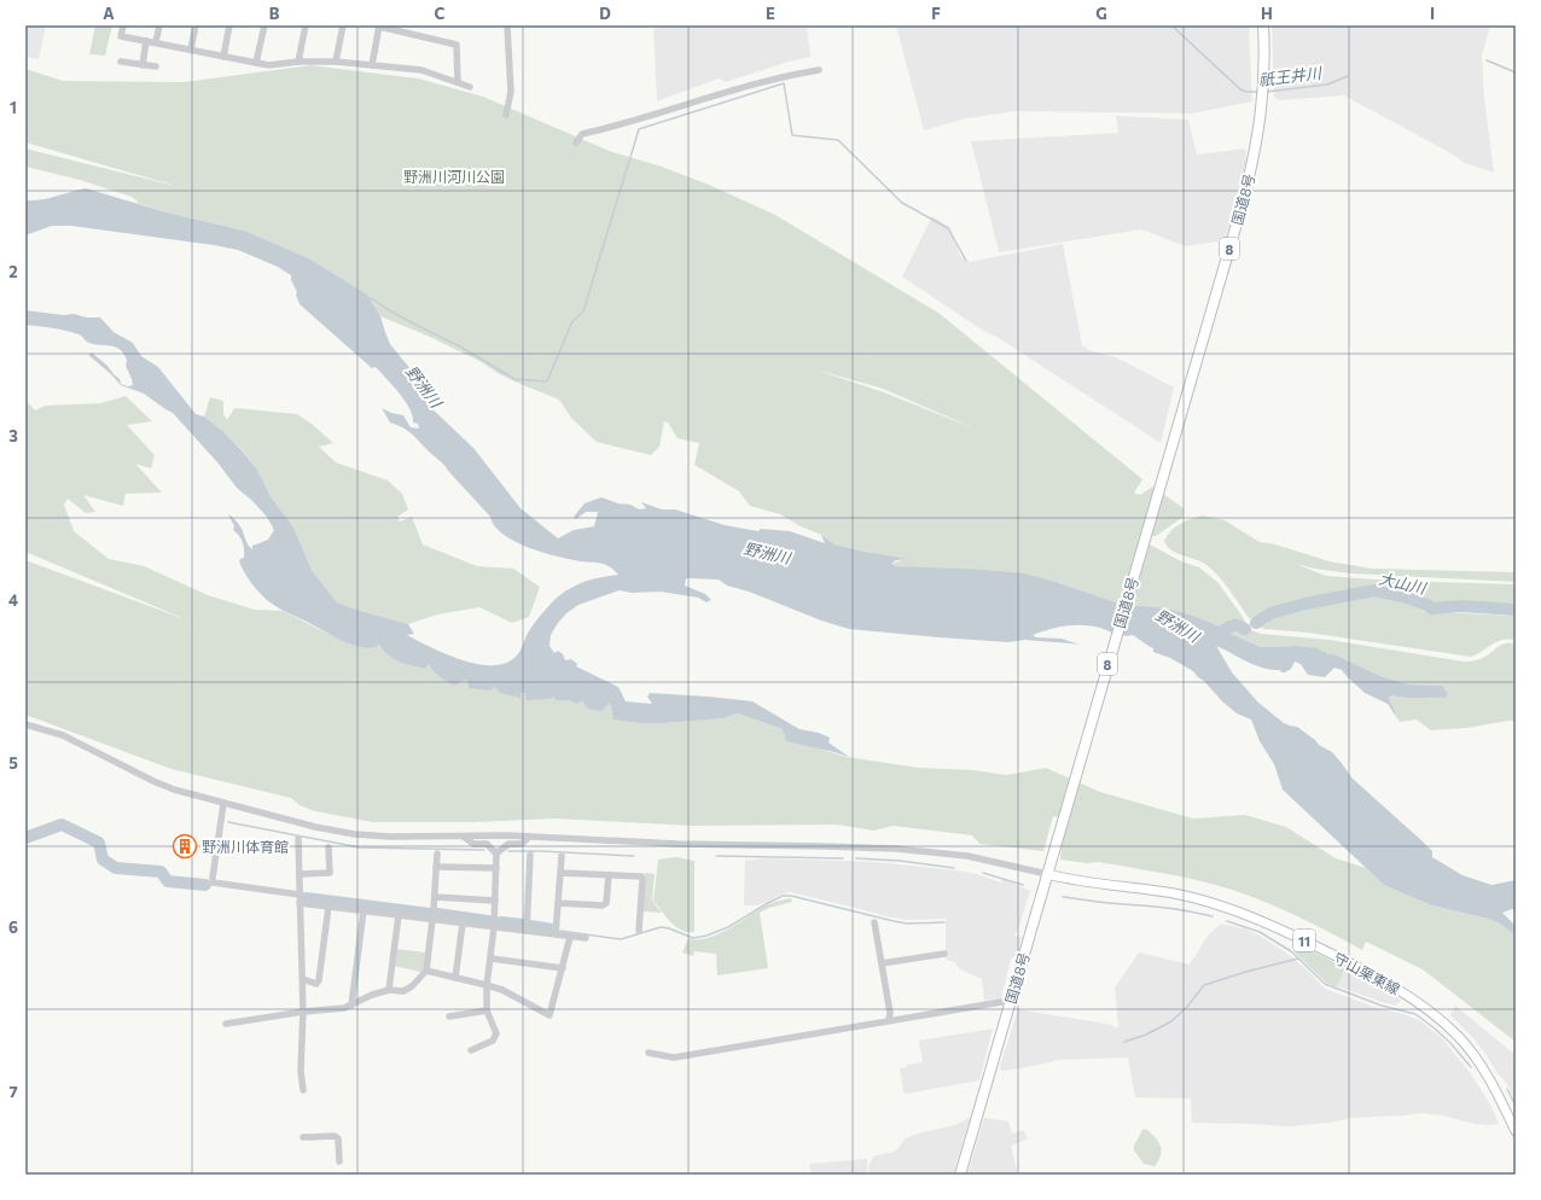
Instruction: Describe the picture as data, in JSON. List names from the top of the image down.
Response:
{
  "streets": {
    "highway": ["国道8号", "8"],
    "main road": ["11", "守山栗東線"]
  },
  "crossings": [
    ["国道8号", "守山栗東線"]
  ],
  "water": ["祇王井川", "野洲川", "大山川"],
  "parks": ["野洲川河川公園"],
  "places": {
    "building": ["野洲川体育館"]
  },
  "grid": {
    "columns": [
      "A",
      "B",
      "C",
      "D",
      "E",
      "F",
      "G",
      "H",
      "I"
    ],
    "rows": [
      "1",
      "2",
      "3",
      "4",
      "5",
      "6",
      "7"
    ]
  }
}
